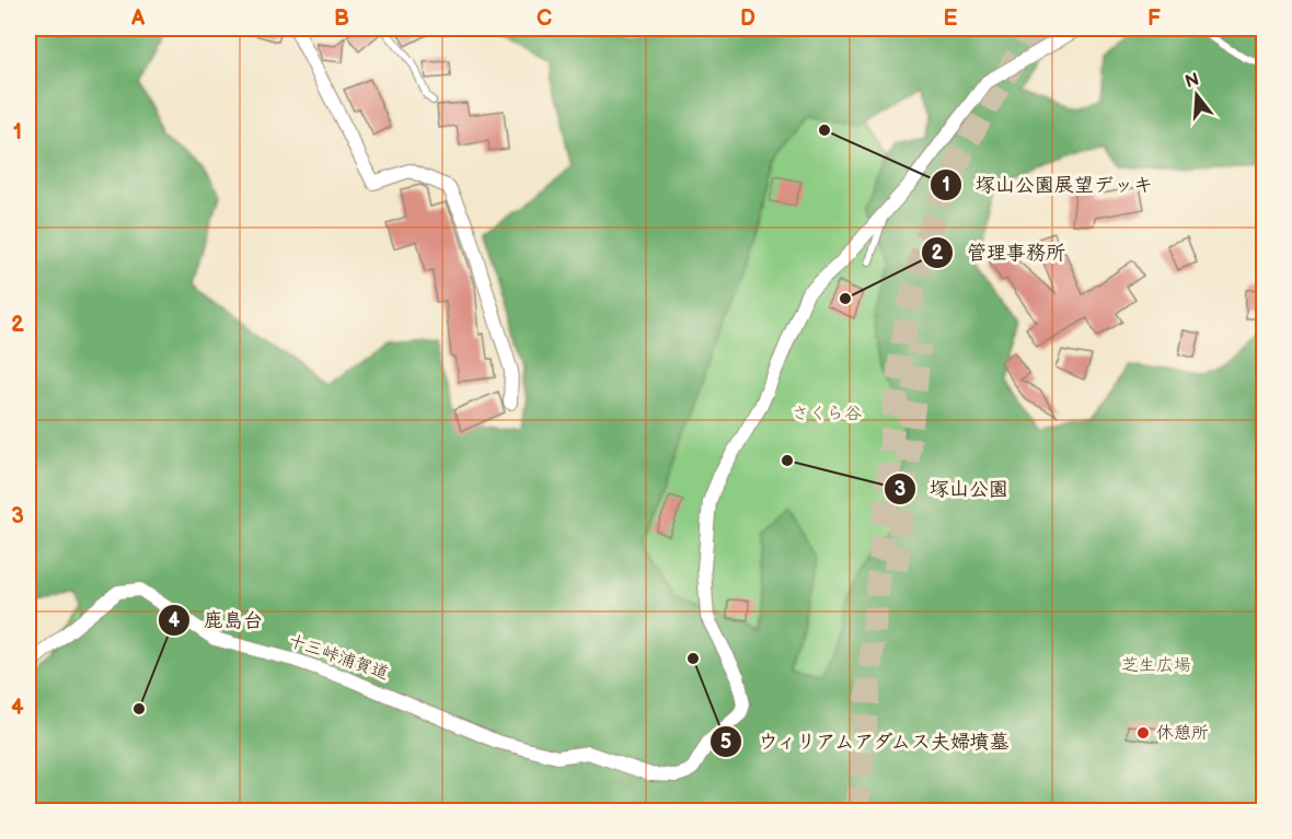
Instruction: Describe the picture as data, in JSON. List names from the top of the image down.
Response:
{
  "streets": {
    "street": ["十三峠浦賀道"]
  },
  "parks": ["さくら谷", "芝生広場"],
  "places": [
    "塚山公園展望デッキ",
    "管理事務所",
    "塚山公園",
    "ウィリアムアダムス夫婦墳墓",
    "鹿島台",
    "休憩所"
  ],
  "north": "top",
  "grid": {
    "columns": [
      "A",
      "B",
      "C",
      "D",
      "E",
      "F"
    ],
    "rows": [
      "1",
      "2",
      "3",
      "4"
    ]
  }
}
